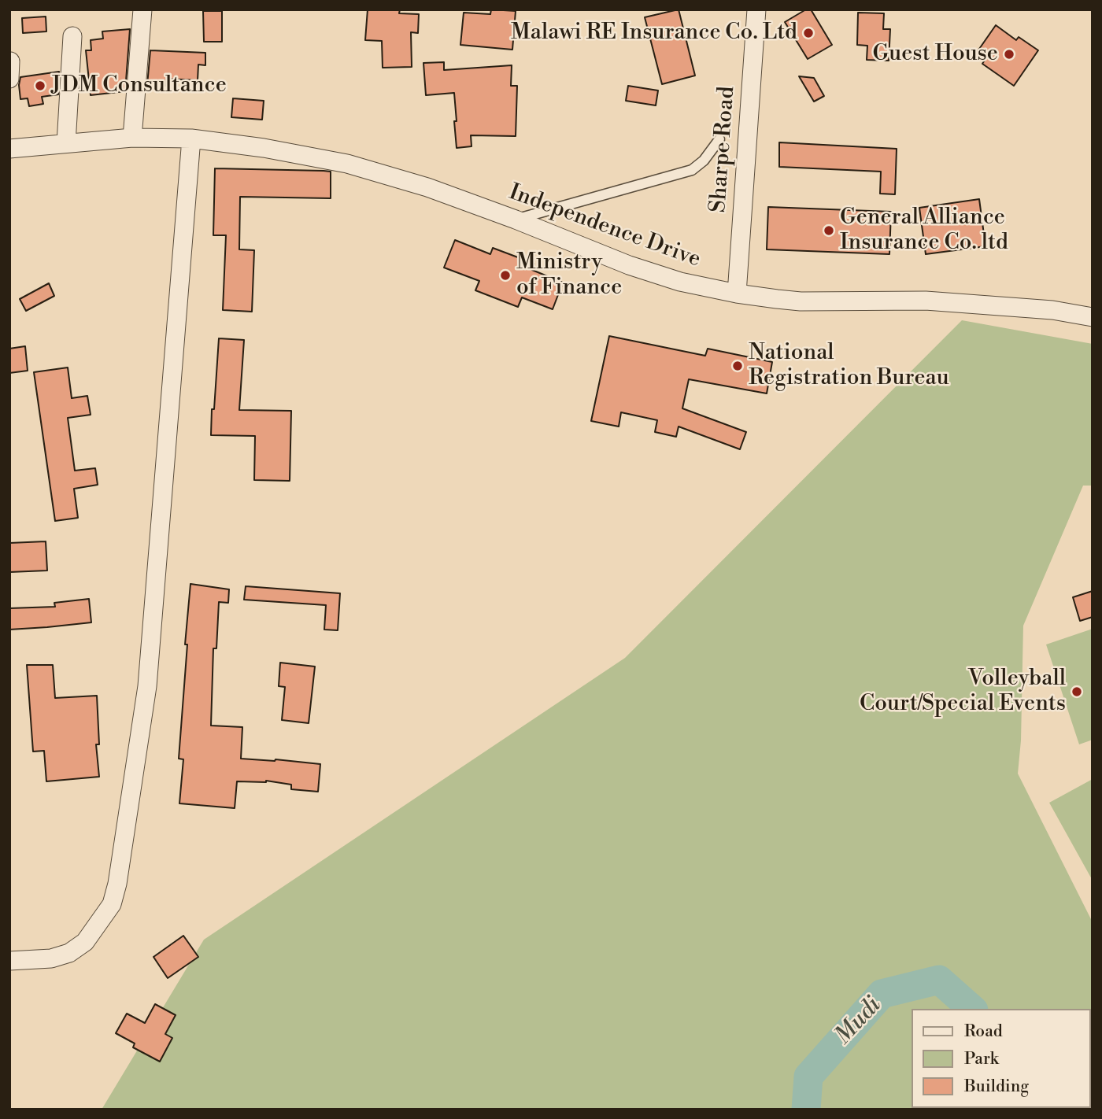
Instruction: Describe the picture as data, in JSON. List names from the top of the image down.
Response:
{
  "streets": {
    "street": ["Sharpe Road", "Independence Drive"]
  },
  "crossings": [
    ["Sharpe Road", "Independence Drive"]
  ],
  "water": ["Mudi"],
  "places": [
    "Malawi RE Insurance Co. Ltd",
    "Guest House",
    "JDM Consultance",
    "General Alliance Insurance Co. ltd",
    "Ministry of Finance",
    "National Registration Bureau",
    "Volleyball Court/Special Events"
  ],
  "legend": ["Road", "Park", "Building"]
}
